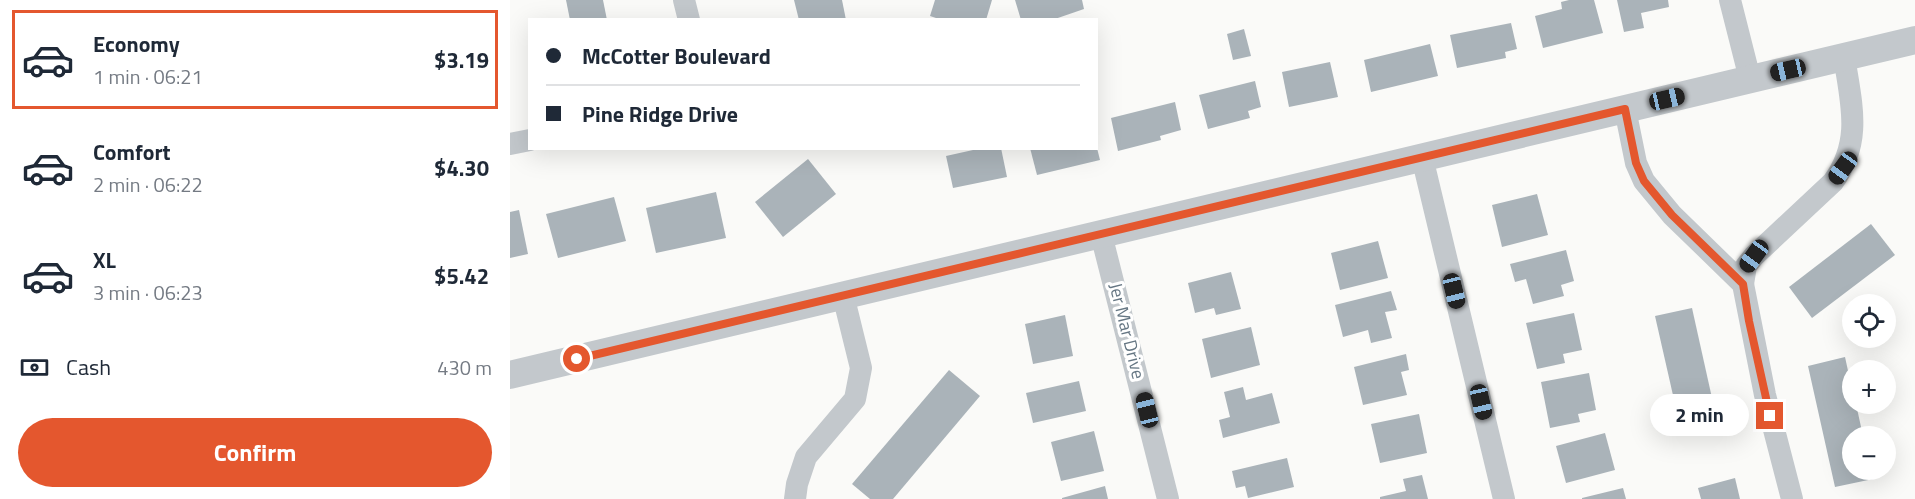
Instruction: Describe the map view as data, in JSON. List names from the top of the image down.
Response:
{
  "streets": {
    "street": ["Jer Mar Drive"]
  },
  "page": {
    "list": [
      {
        "name": "Economy",
        "note": "1 min · 06:21",
        "value": "$3.19"
      },
      {
        "name": "Comfort",
        "note": "2 min · 06:22",
        "value": "$4.30"
      },
      {
        "name": "XL",
        "note": "3 min · 06:23",
        "value": "$5.42"
      }
    ],
    "banner": ["McCotter Boulevard", "Pine Ridge Drive"],
    "map_buttons": ["+", "−"],
    "pay": ["Cash", "430 m"],
    "bubble": "2 min",
    "buttons": "Confirm"
  }
}
